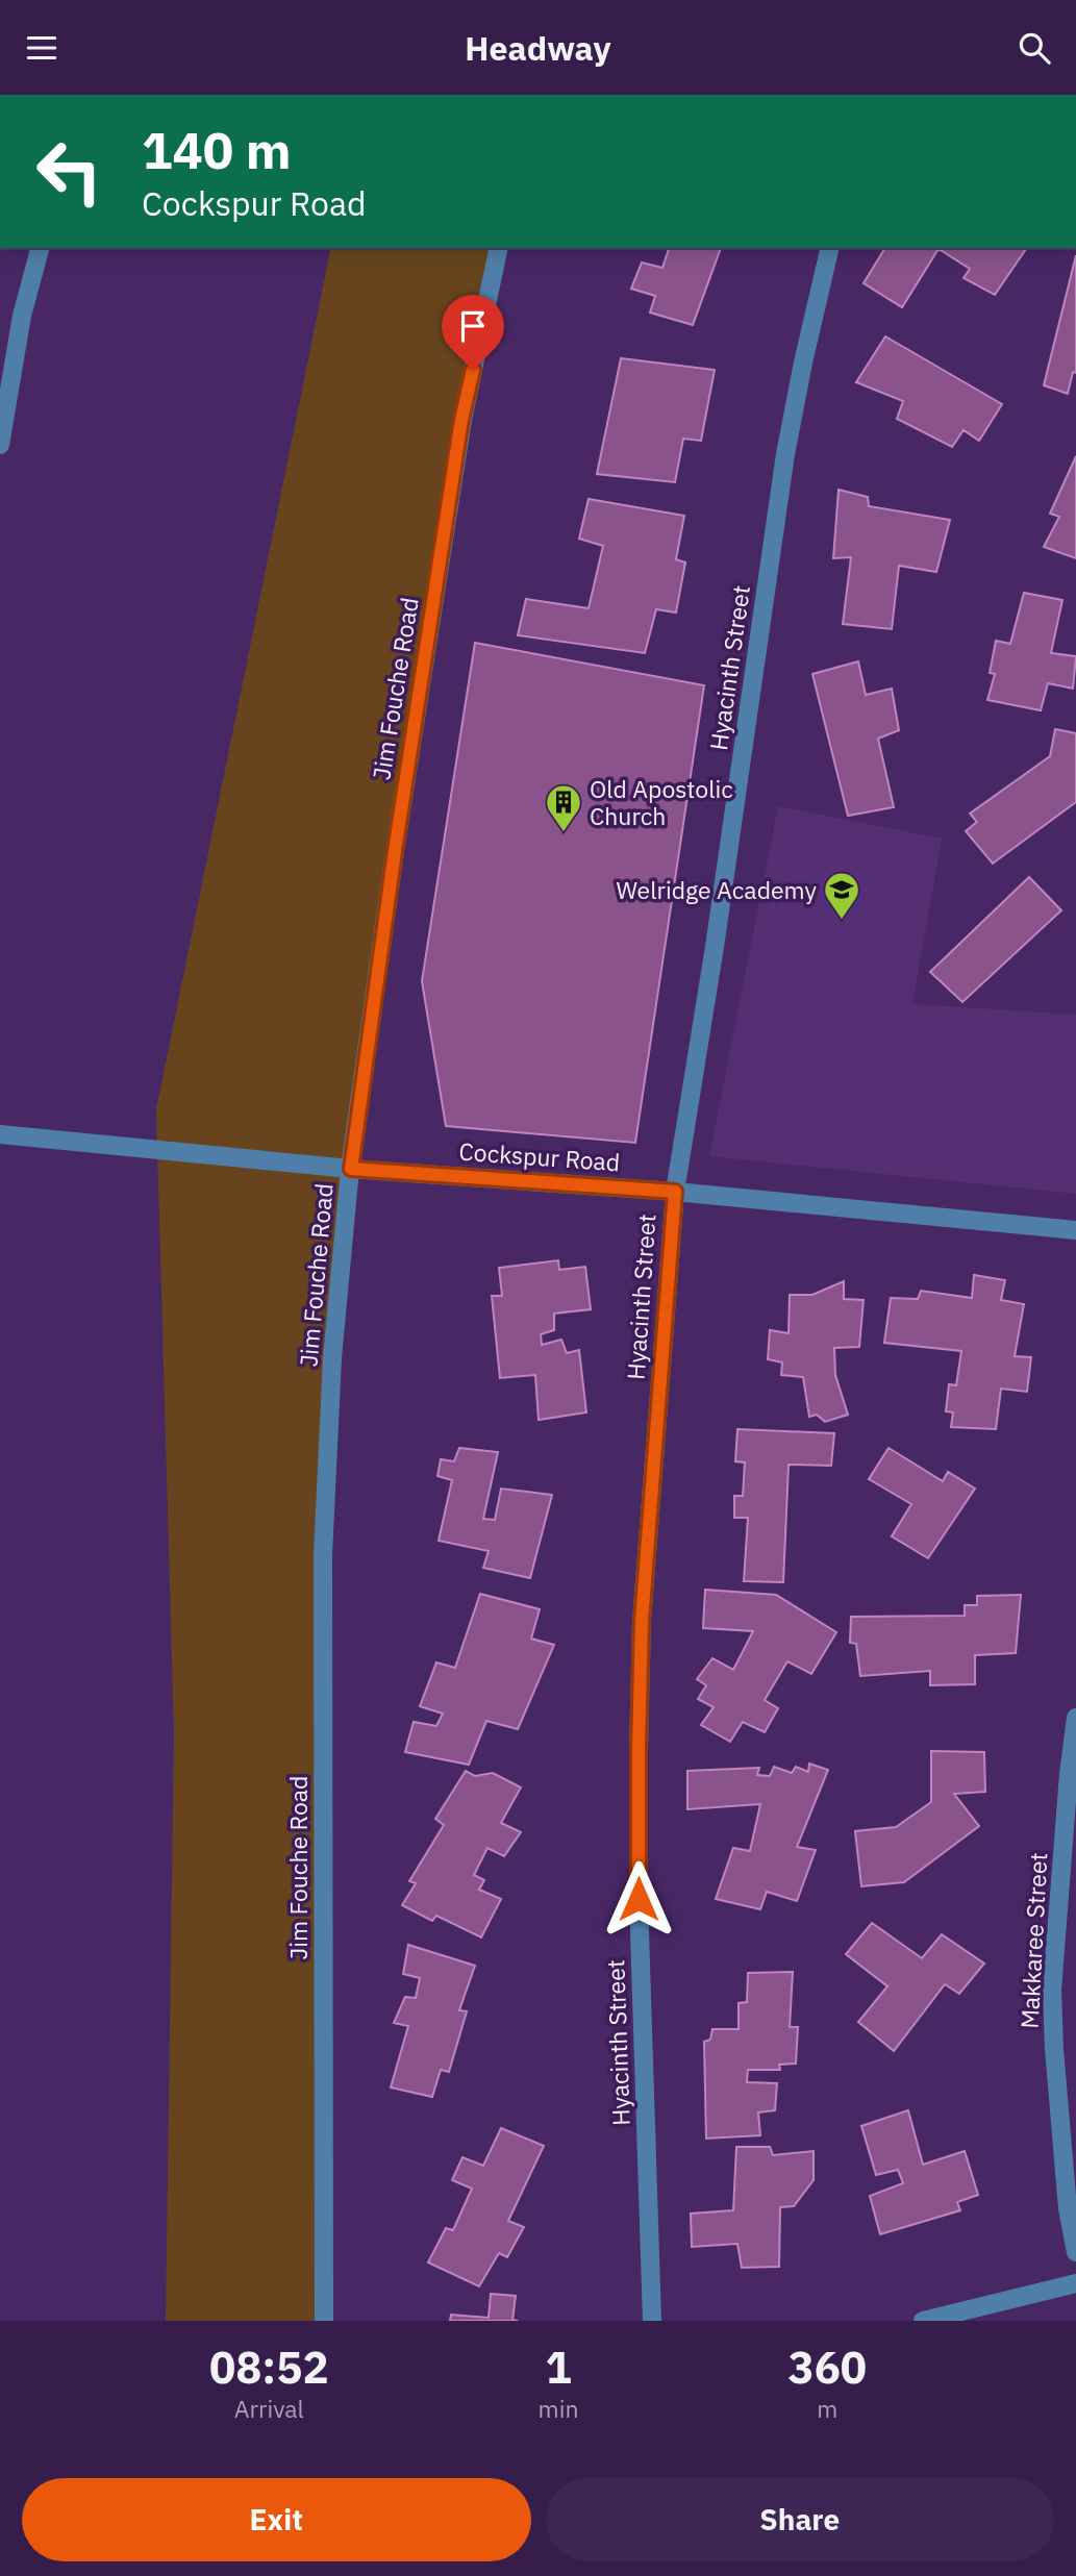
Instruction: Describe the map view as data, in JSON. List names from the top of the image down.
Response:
{
  "streets": {
    "street": [
      "Hyacinth Street",
      "Jim Fouche Road",
      "Cockspur Road",
      "Makkaree Street"
    ]
  },
  "crossings": [
    ["Hyacinth Street", "Cockspur Road"],
    ["Jim Fouche Road", "Cockspur Road"]
  ],
  "places": {
    "building": ["Old Apostolic Church"],
    "school or university": ["Welridge Academy"]
  },
  "page": {
    "header": "Headway",
    "turn": ["140 m", "Cockspur Road"],
    "eta": [
      "08:52",
      "Arrival",
      "1",
      "min",
      "360",
      "m"
    ],
    "buttons": ["Exit", "Share"]
  }
}
